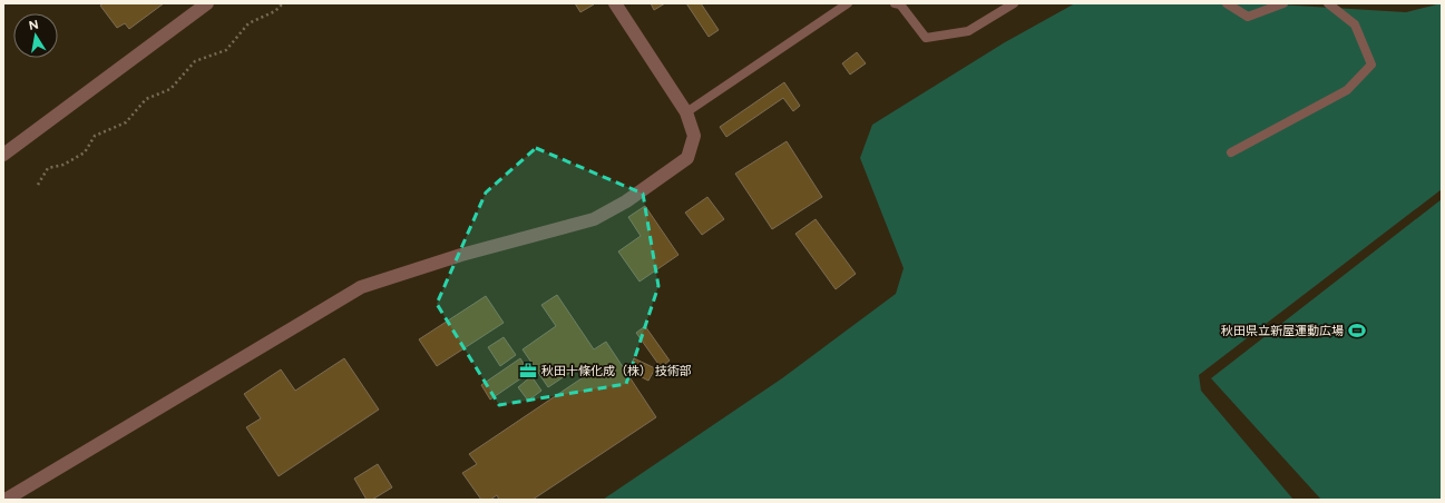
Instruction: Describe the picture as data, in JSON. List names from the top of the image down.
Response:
{
  "places": {
    "sports": ["秋田県立新屋運動広場"],
    "office": ["秋田十條化成（株） 技術部"]
  },
  "north": "top"
}
